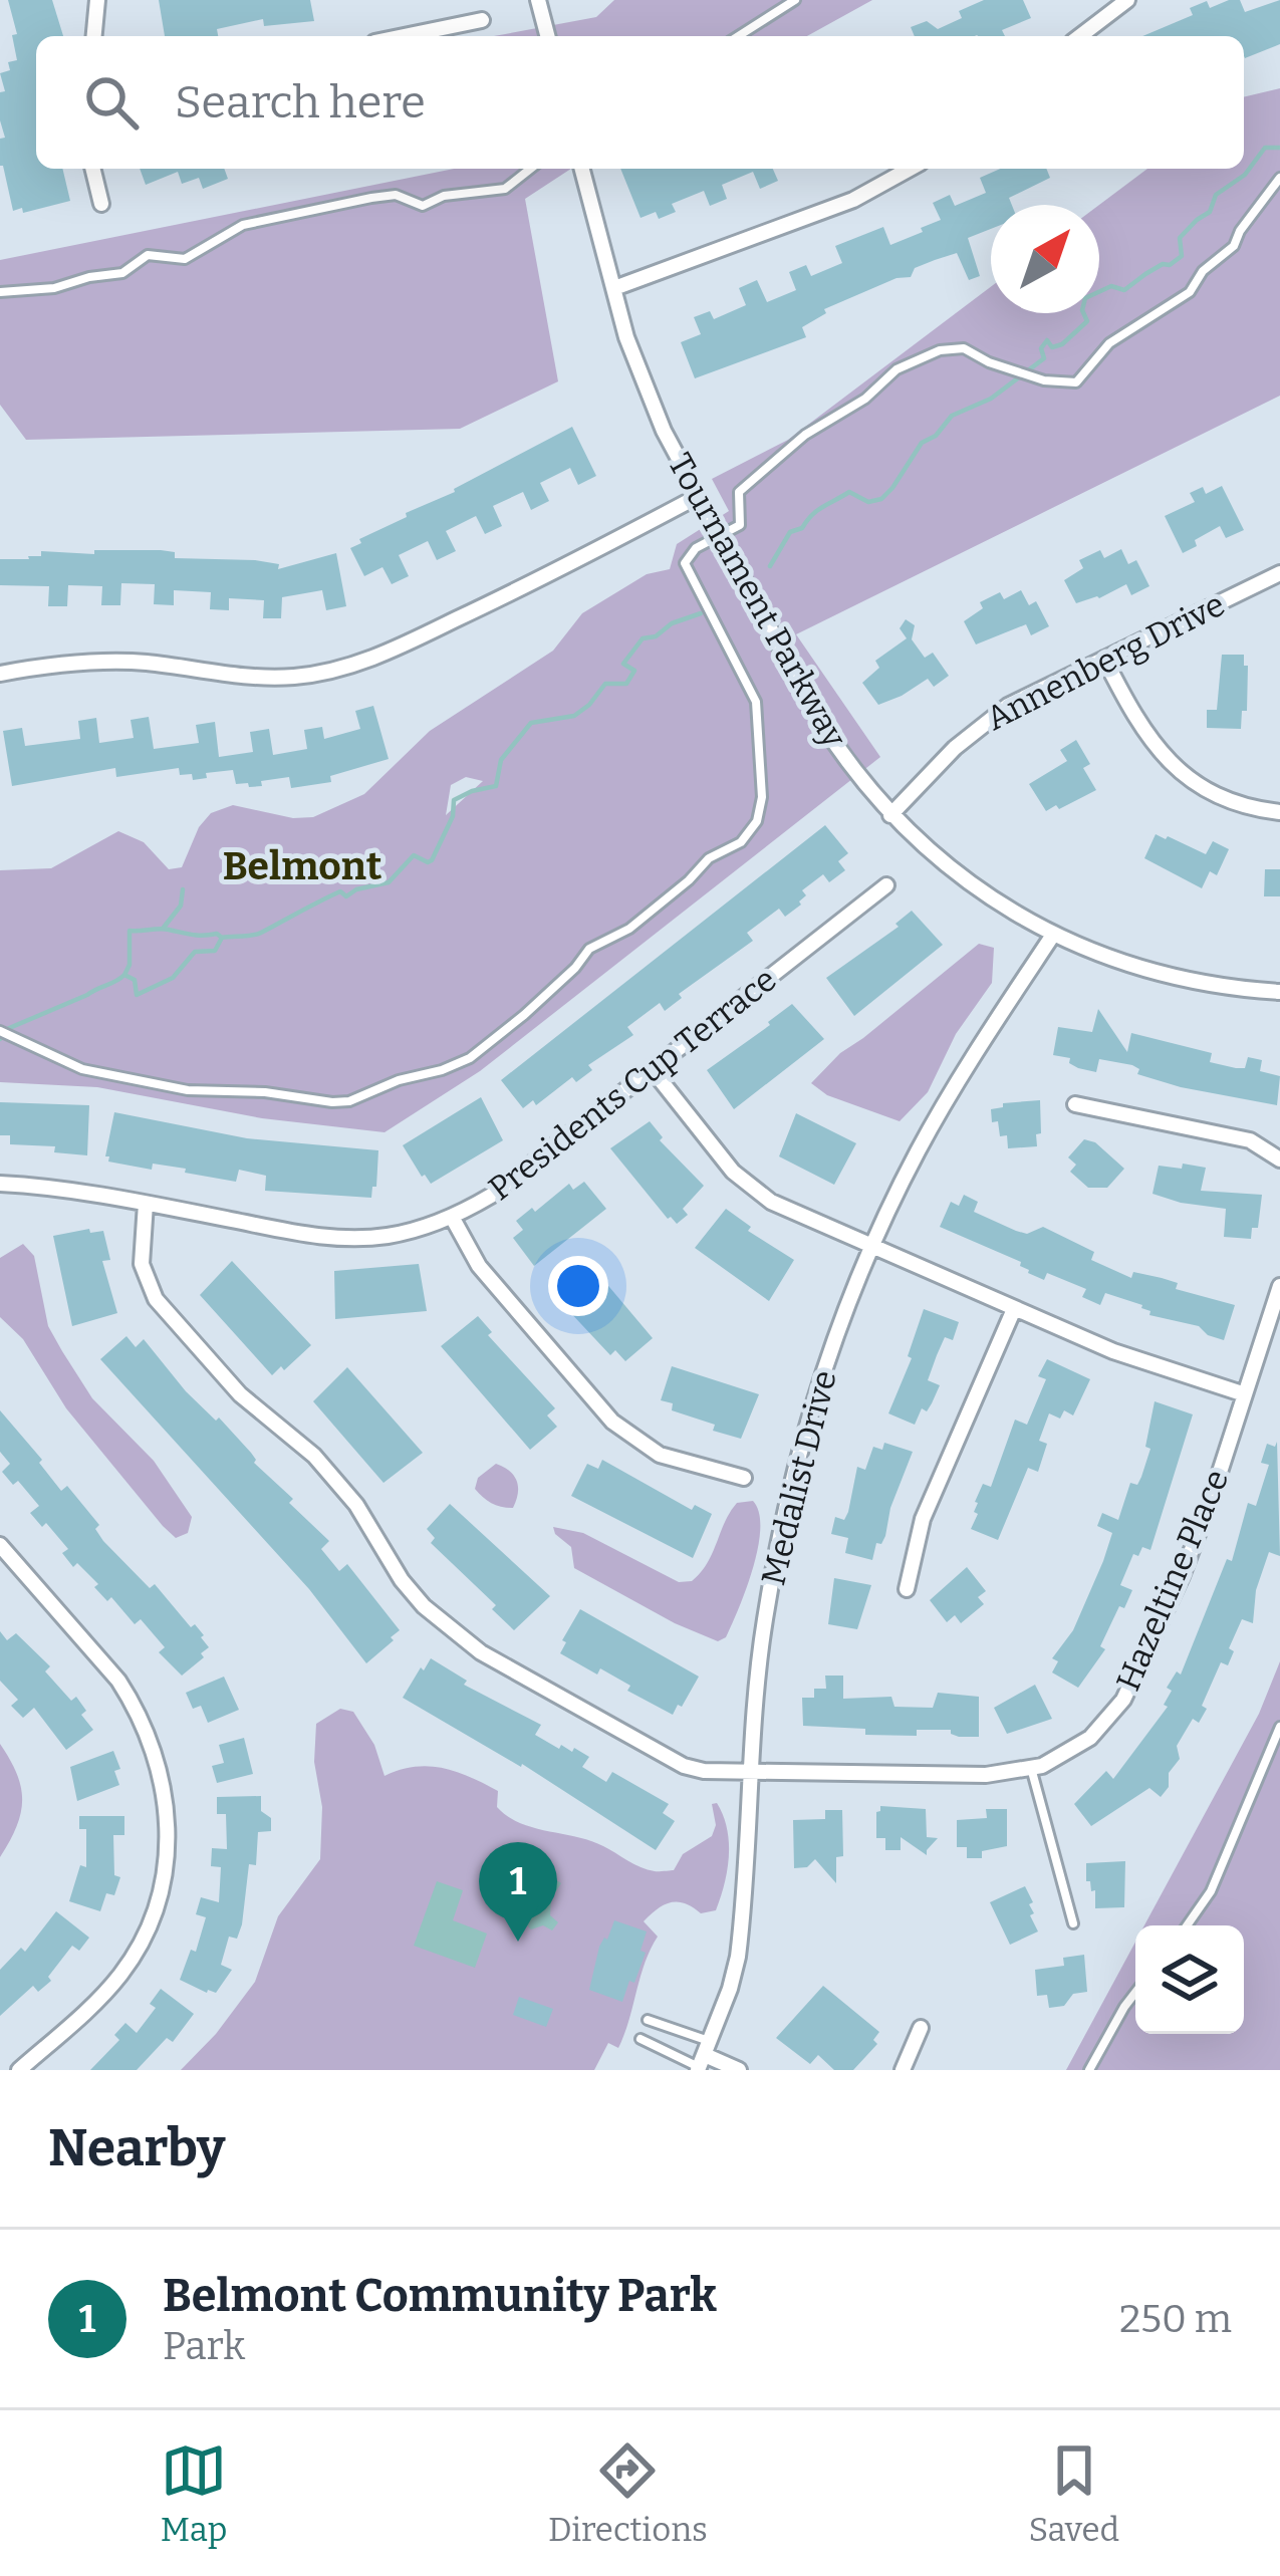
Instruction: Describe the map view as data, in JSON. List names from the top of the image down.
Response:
{
  "streets": {
    "street": [
      "Tournament Parkway",
      "Annenberg Drive",
      "Presidents Cup Terrace",
      "Medalist Drive",
      "Hazeltine Place"
    ]
  },
  "crossings": [
    ["Tournament Parkway", "Annenberg Drive"],
    ["Tournament Parkway", "Medalist Drive"],
    ["Presidents Cup Terrace", "Hazeltine Place"],
    ["Medalist Drive", "Hazeltine Place"]
  ],
  "districts": ["Belmont"],
  "north": "top right",
  "page": {
    "search": "Search here",
    "pins": "1",
    "heading": "Nearby",
    "list": [
      {
        "mark": "1",
        "name": "Belmont Community Park",
        "note": "Park",
        "value": "250 m"
      }
    ],
    "nav": ["Map", "Directions", "Saved"]
  }
}
